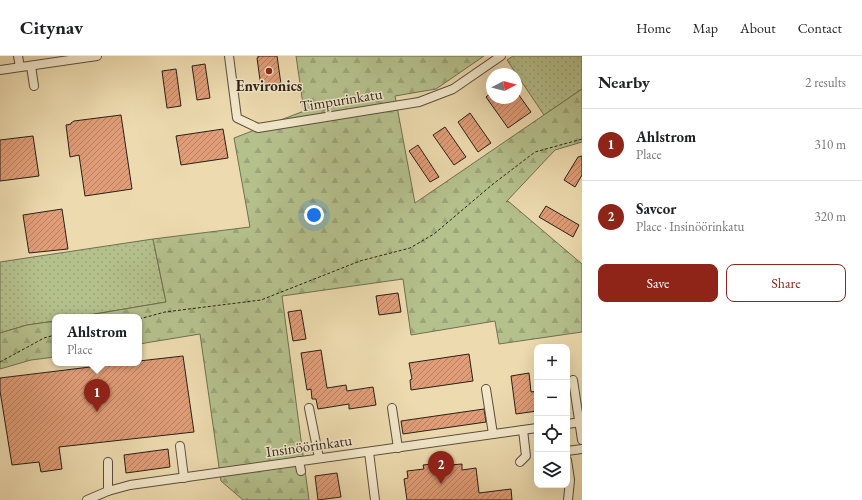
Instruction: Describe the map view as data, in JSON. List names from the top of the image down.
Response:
{
  "streets": {
    "street": ["Timpurinkatu", "Insinöörinkatu"]
  },
  "places": ["Environics"],
  "north": "right",
  "page": {
    "header": "Citynav",
    "nav": [
      "Home",
      "Map",
      "About",
      "Contact"
    ],
    "heading": ["Nearby", "2 results"],
    "list": [
      {
        "mark": "1",
        "name": "Ahlstrom",
        "note": "Place",
        "value": "310 m"
      },
      {
        "mark": "2",
        "name": "Savcor",
        "note": "Place · Insinöörinkatu",
        "value": "320 m"
      }
    ],
    "buttons": ["Save", "Share"],
    "popup": ["Ahlstrom", "Place"],
    "map_buttons": ["+", "−"],
    "pins": ["1", "2"]
  }
}
